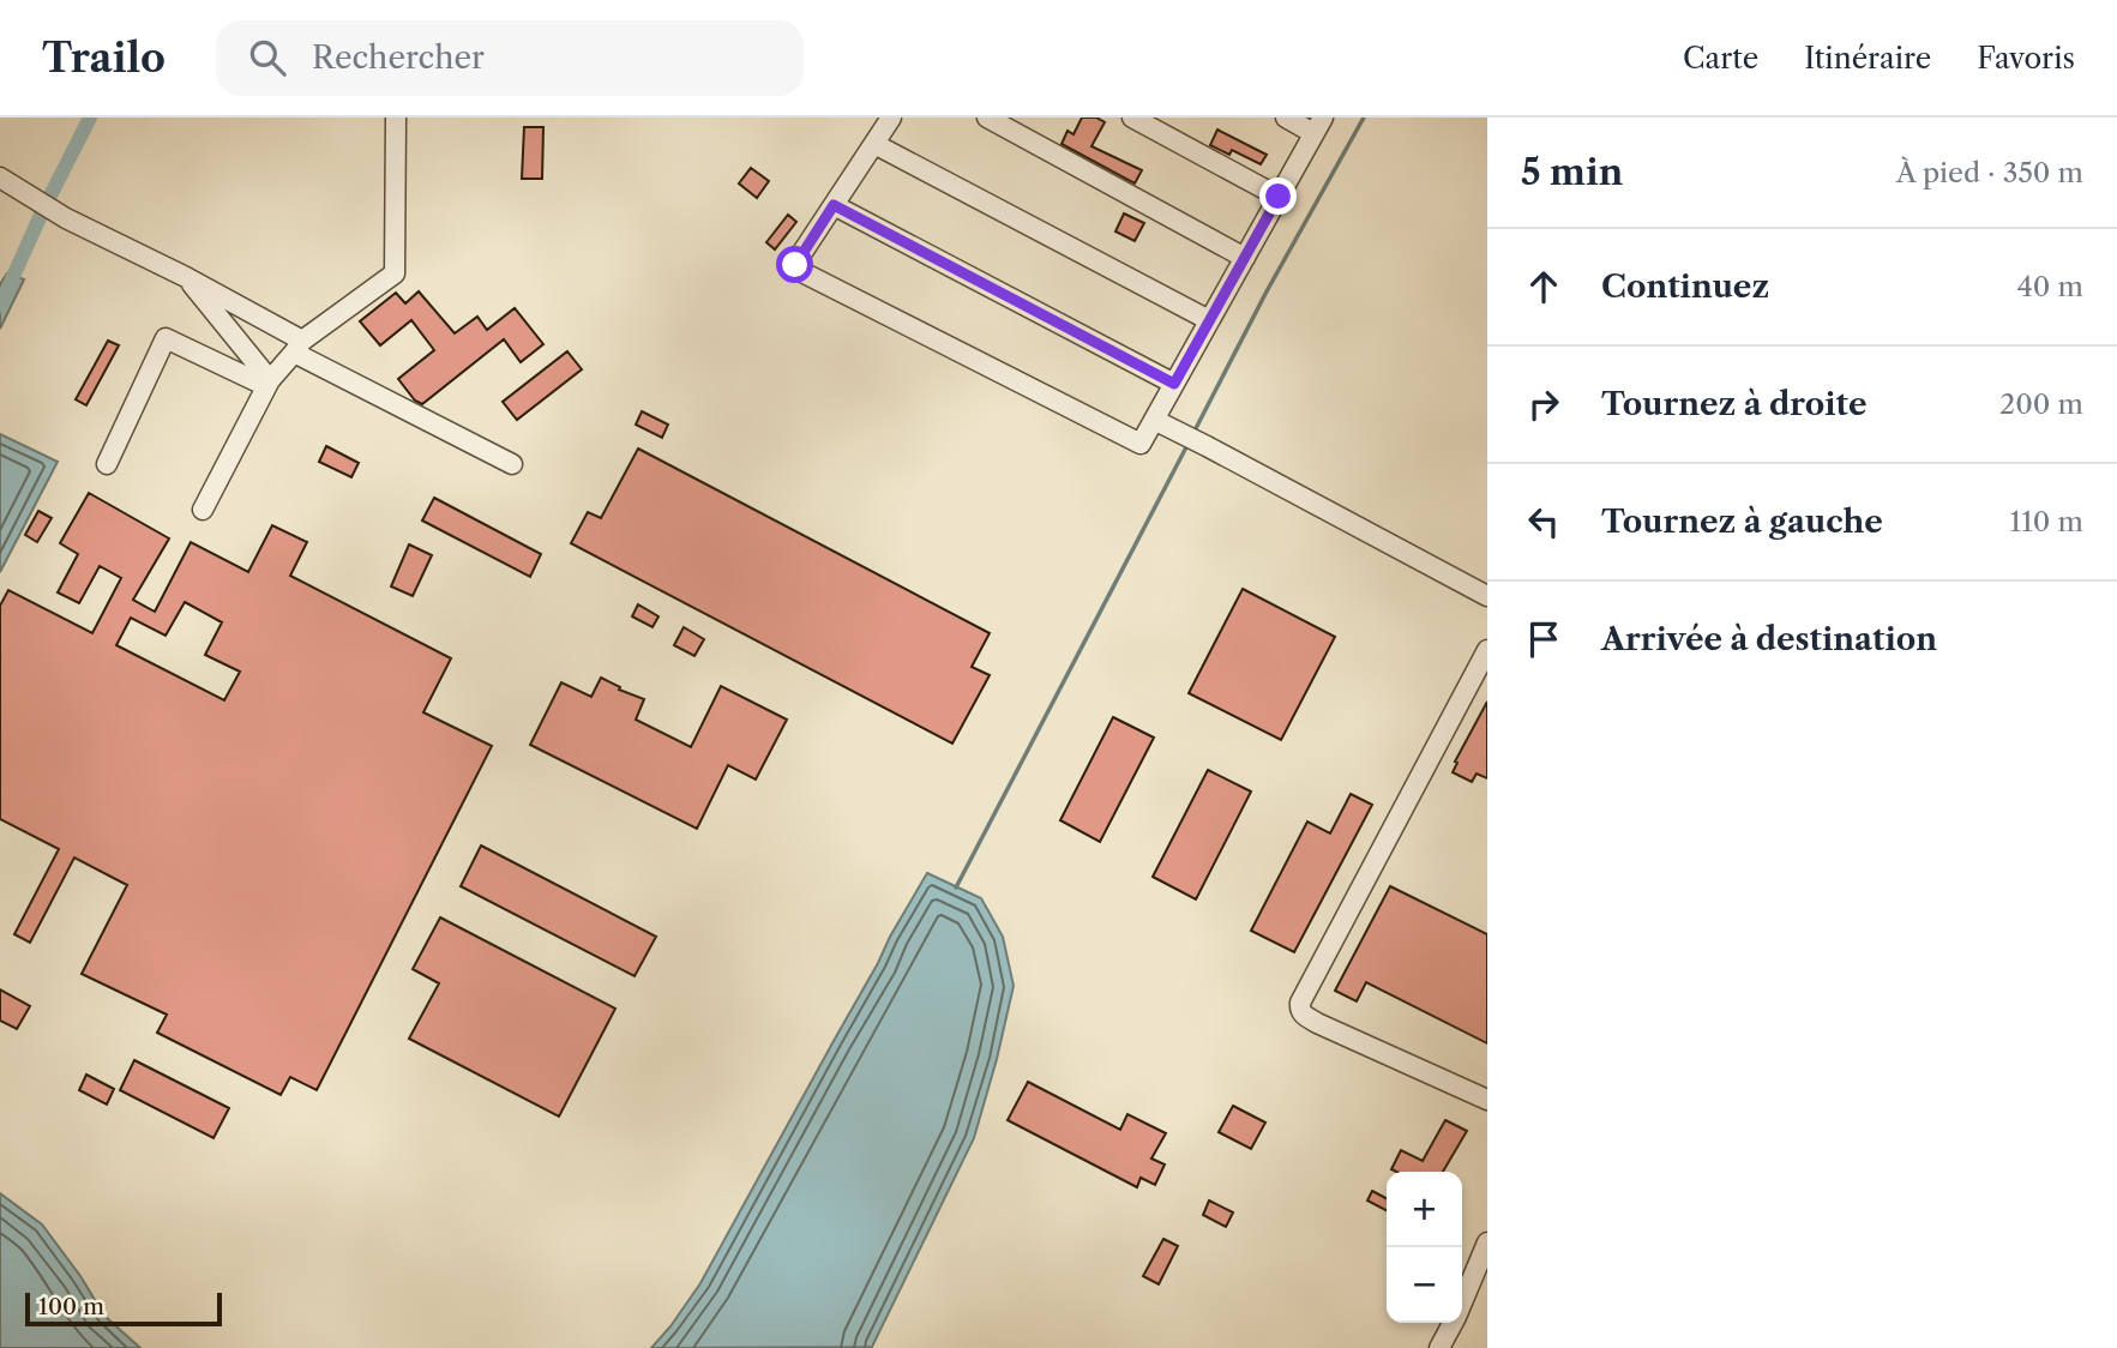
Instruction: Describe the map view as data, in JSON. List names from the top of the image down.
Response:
{
  "scale_bar": "100 m",
  "page": {
    "header": "Trailo",
    "search": "Rechercher",
    "nav": ["Carte", "Itinéraire", "Favoris"],
    "heading": ["5 min", "À pied · 350 m"],
    "list": [
      ["Continuez", "40 m"],
      ["Tournez à droite", "200 m"],
      ["Tournez à gauche", "110 m"],
      "Arrivée à destination"
    ],
    "map_buttons": ["+", "−"],
    "scale": "100 m"
  }
}
